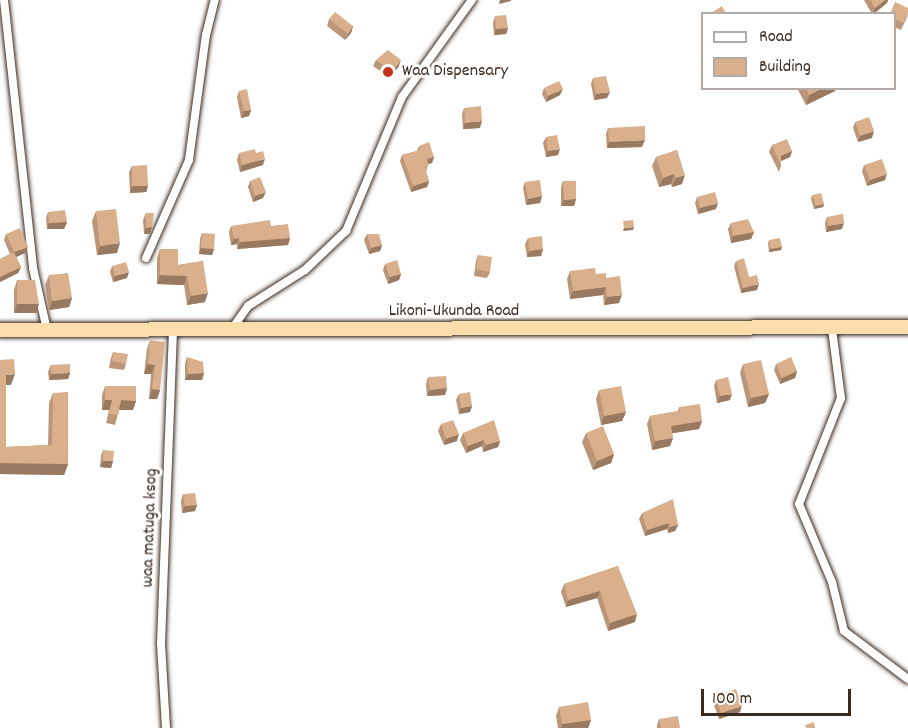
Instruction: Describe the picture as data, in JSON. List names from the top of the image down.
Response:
{
  "streets": {
    "highway": ["Likoni-Ukunda Road"],
    "street": ["waa matuga ksog"]
  },
  "crossings": [
    ["Likoni-Ukunda Road", "waa matuga ksog"]
  ],
  "places": ["Waa Dispensary"],
  "legend": ["Road", "Building"],
  "scale_bar": "100 m"
}
